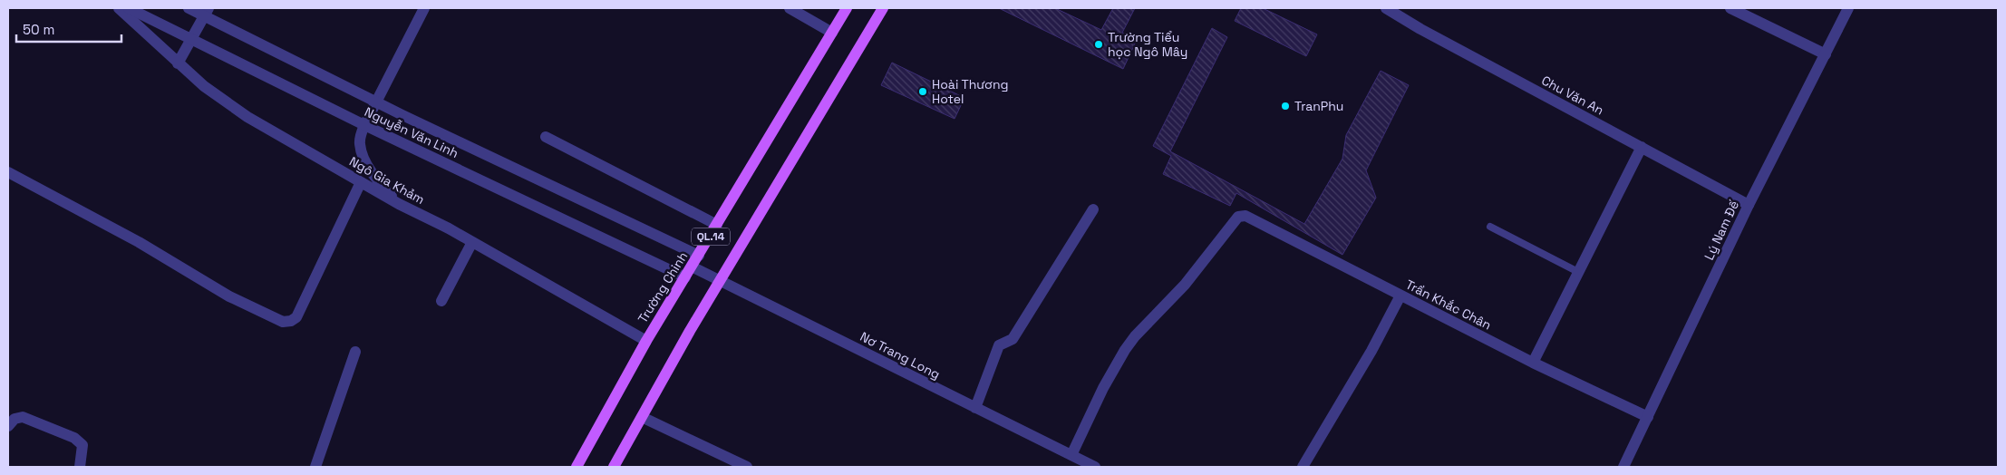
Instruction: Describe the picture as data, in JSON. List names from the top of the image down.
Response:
{
  "streets": {
    "main road": ["QL.14", "Trường Chinh"],
    "street": [
      "Chu Văn An",
      "Nguyễn Văn Linh",
      "Ngô Gia Khảm",
      "Lý Nam Đế",
      "Trần Khắc Chân",
      "Nơ Trang Long"
    ]
  },
  "crossings": [
    ["Chu Văn An", "Lý Nam Đế"],
    ["Nguyễn Văn Linh", "Trường Chinh"],
    ["Ngô Gia Khảm", "Trường Chinh"],
    ["Lý Nam Đế", "Trần Khắc Chân"],
    ["QL.14", "Nơ Trang Long"],
    ["Trường Chinh", "Nơ Trang Long"],
    ["Trần Khắc Chân", "Nơ Trang Long"]
  ],
  "places": ["Trường Tiểu học Ngô Mây", "Hoài Thương Hotel", "TranPhu"],
  "scale_bar": "50 m"
}
